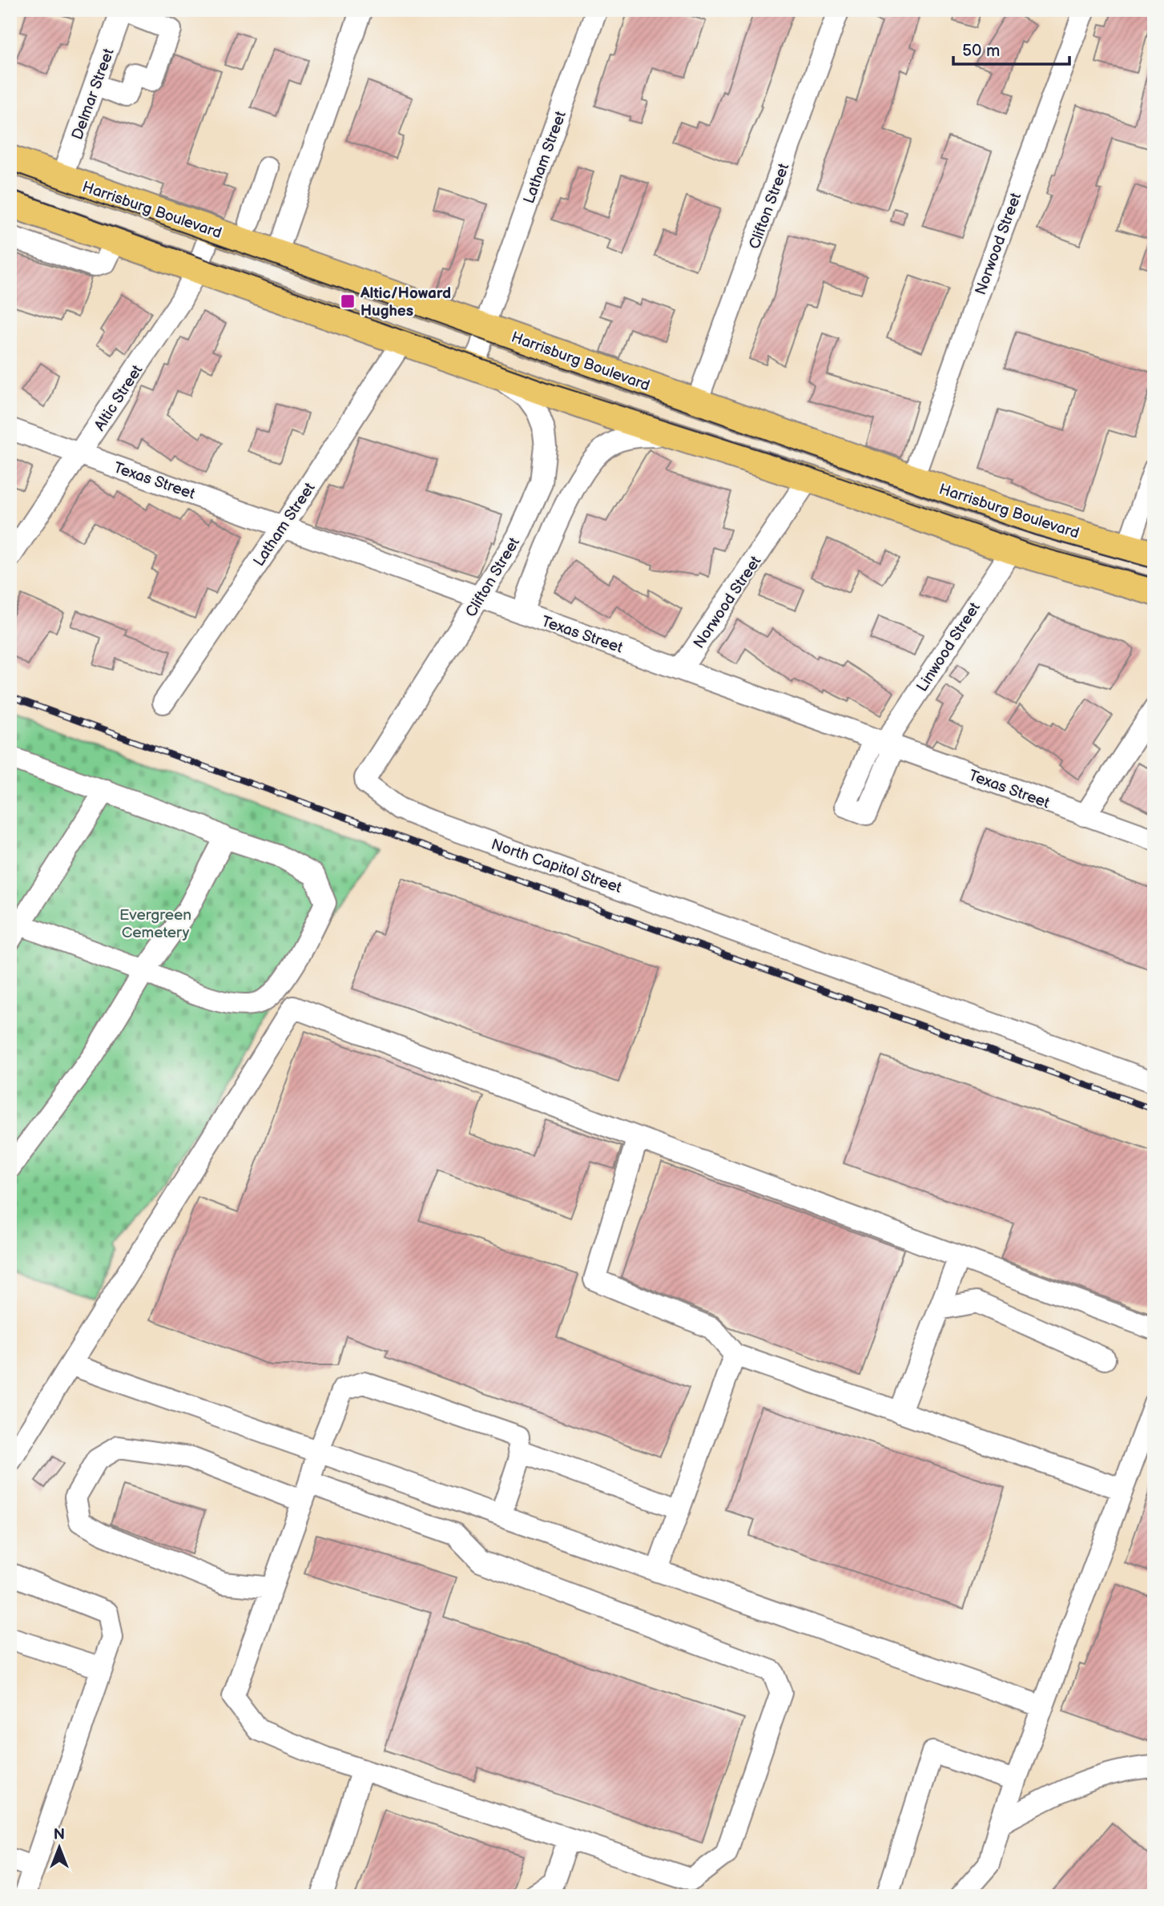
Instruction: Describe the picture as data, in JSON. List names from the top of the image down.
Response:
{
  "streets": {
    "main road": ["Harrisburg Boulevard"],
    "street": [
      "Delmar Street",
      "Latham Street",
      "Clifton Street",
      "Norwood Street",
      "Altic Street",
      "Texas Street",
      "Linwood Street",
      "North Capitol Street"
    ]
  },
  "crossings": [
    ["Delmar Street", "Harrisburg Boulevard"],
    ["Latham Street", "Harrisburg Boulevard"],
    ["Latham Street", "Texas Street"],
    ["Clifton Street", "Harrisburg Boulevard"],
    ["Clifton Street", "Texas Street"],
    ["Clifton Street", "North Capitol Street"],
    ["Harrisburg Boulevard", "Norwood Street"],
    ["Harrisburg Boulevard", "Altic Street"],
    ["Norwood Street", "Texas Street"],
    ["Altic Street", "Texas Street"],
    ["Texas Street", "Linwood Street"]
  ],
  "parks": ["Evergreen Cemetery"],
  "places": {
    "transit": ["Altic/Howard Hughes"]
  },
  "scale_bar": "50 m",
  "north": "top"
}
